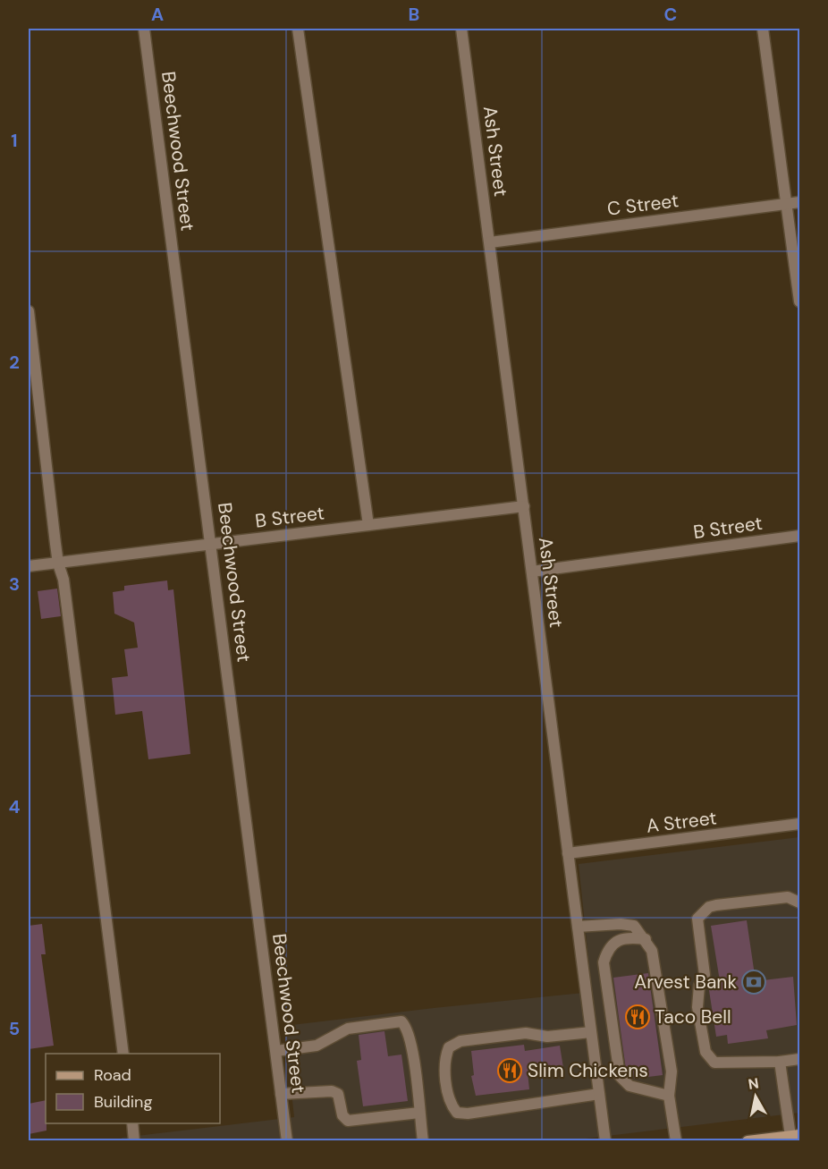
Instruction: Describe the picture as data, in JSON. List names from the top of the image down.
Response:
{
  "streets": {
    "street": [
      "Beechwood Street",
      "Ash Street",
      "C Street",
      "B Street",
      "A Street"
    ]
  },
  "crossings": [
    ["Beechwood Street", "B Street"],
    ["Ash Street", "C Street"],
    ["Ash Street", "B Street"],
    ["Ash Street", "A Street"]
  ],
  "places": {
    "bank": ["Arvest Bank"],
    "restaurant": ["Taco Bell", "Slim Chickens"]
  },
  "legend": ["Road", "Building"],
  "north": "top",
  "grid": {
    "columns": ["A", "B", "C"],
    "rows": [
      "1",
      "2",
      "3",
      "4",
      "5"
    ]
  }
}
